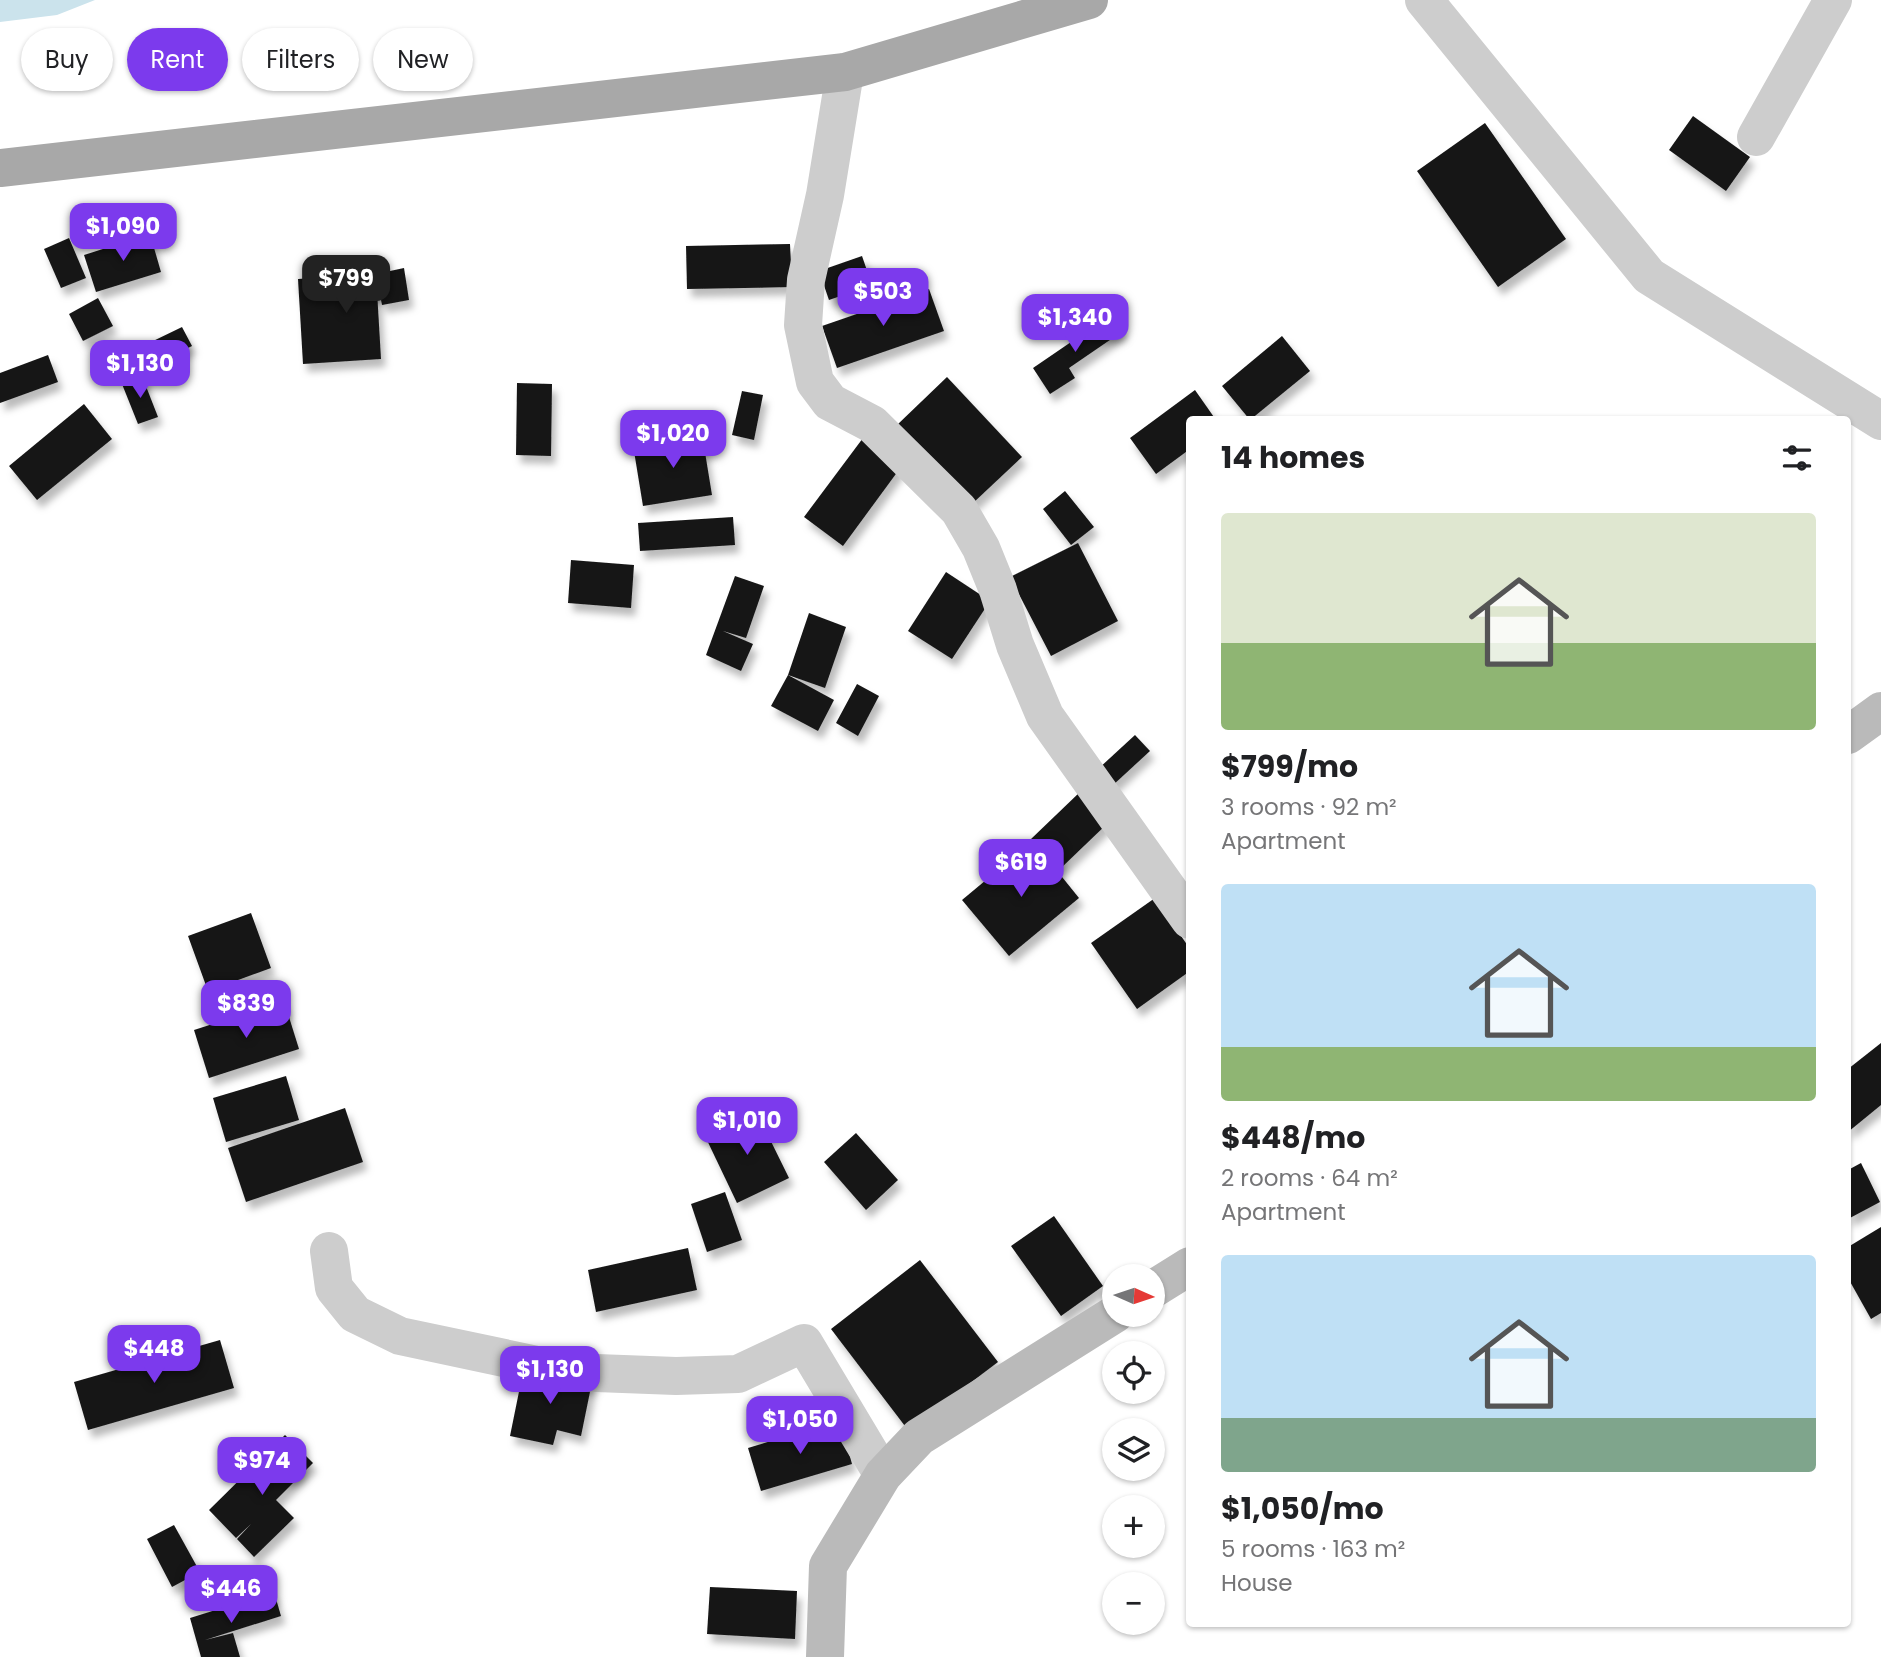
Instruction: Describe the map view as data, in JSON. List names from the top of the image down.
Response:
{
  "north": "right",
  "page": {
    "chip": [
      "Buy",
      "Rent",
      "Filters",
      "New"
    ],
    "price": [
      "$1,090",
      "$799",
      "$503",
      "$1,340",
      "$1,130",
      "$1,020",
      "$619",
      "$839",
      "$1,010",
      "$448",
      "$1,130",
      "$1,050",
      "$974",
      "$446"
    ],
    "heading": "14 homes",
    "list": [
      {
        "name": "$799/mo",
        "note": "3 rooms · 92 m² · Apartment"
      },
      {
        "name": "$448/mo",
        "note": "2 rooms · 64 m² · Apartment"
      },
      {
        "name": "$1,050/mo",
        "note": "5 rooms · 163 m² · House"
      }
    ],
    "map_buttons": ["+", "−"]
  }
}
